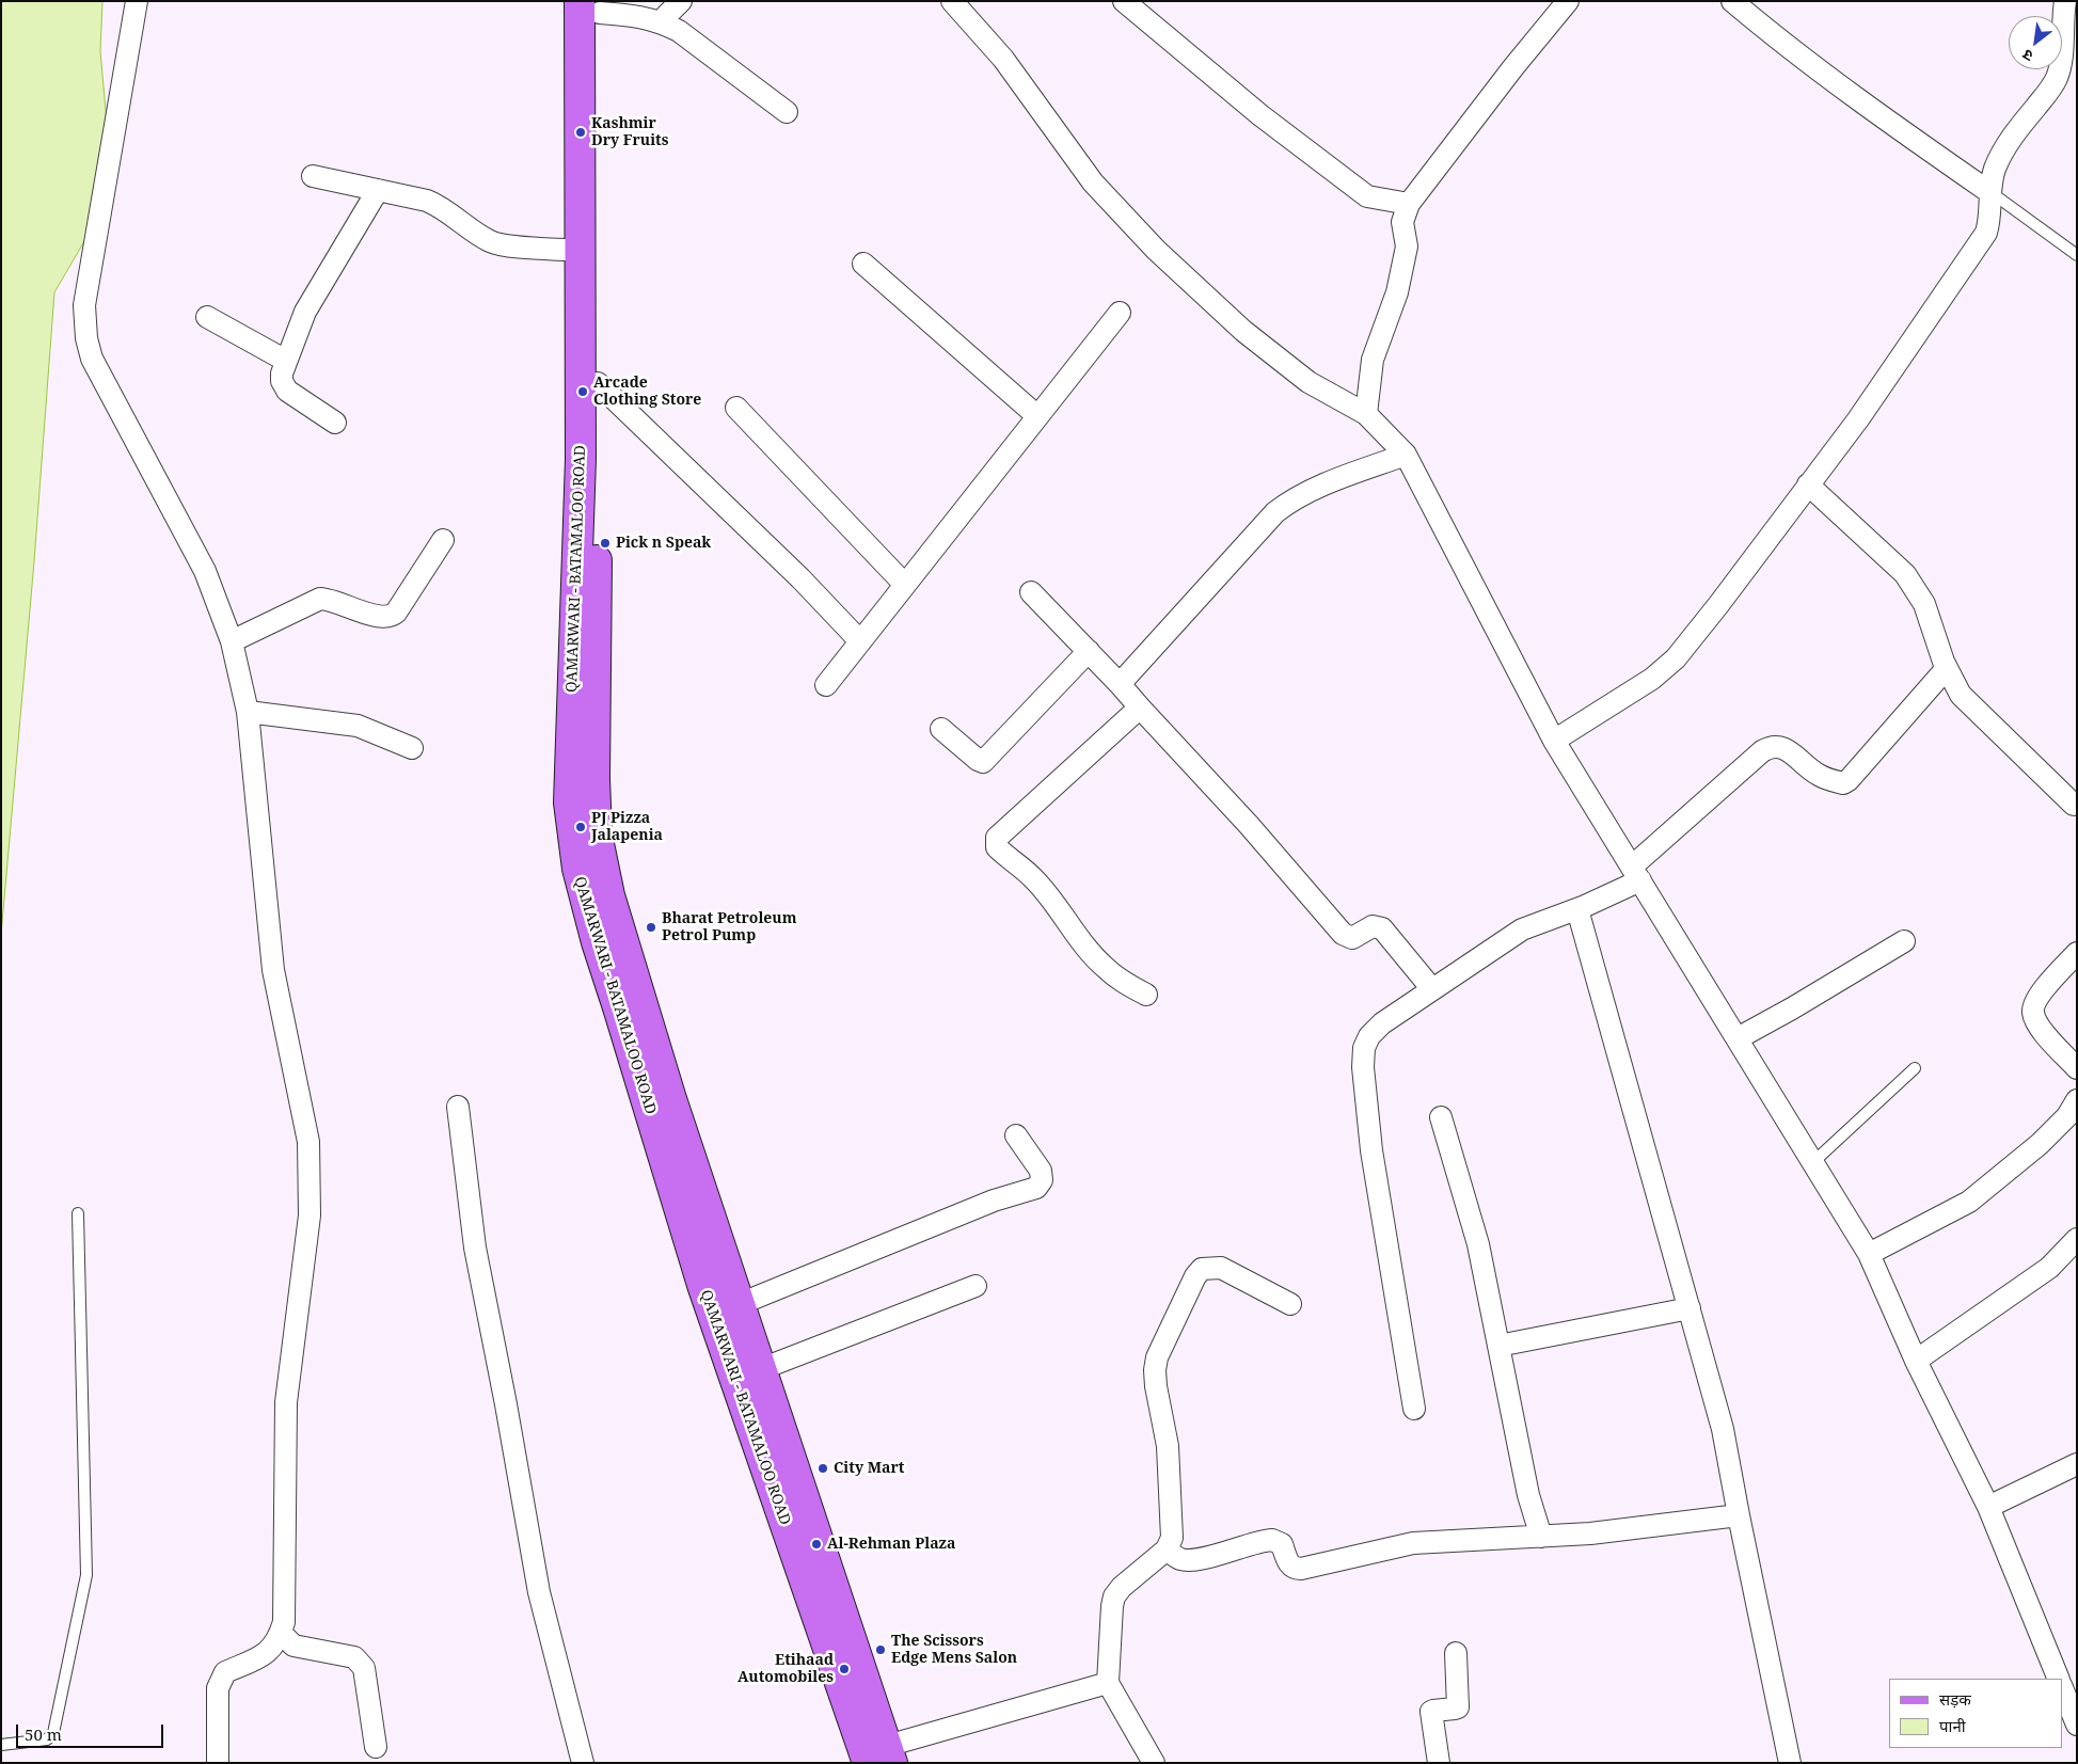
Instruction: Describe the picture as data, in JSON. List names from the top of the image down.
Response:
{
  "streets": {
    "main road": ["QAMARWARI - BATAMALOO ROAD"]
  },
  "places": [
    "Kashmir Dry Fruits",
    "Arcade Clothing Store",
    "Pick n Speak",
    "PJ Pizza Jalapenia",
    "Bharat Petroleum Petrol Pump",
    "City Mart",
    "Al-Rehman Plaza",
    "The Scissors Edge Mens Salon",
    "Etihaad Automobiles"
  ],
  "legend": ["सड़क", "पानी"],
  "scale_bar": "50 m",
  "north": "bottom left"
}
